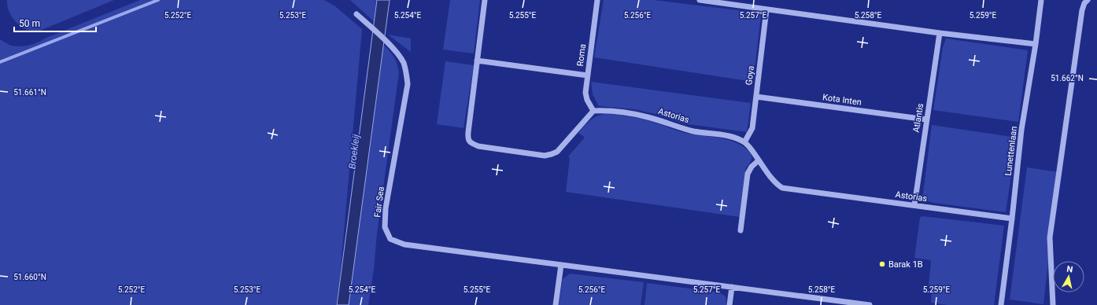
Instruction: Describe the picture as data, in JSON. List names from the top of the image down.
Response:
{
  "streets": {
    "street": [
      "Roma",
      "Goya",
      "Kota Inten",
      "Astorias",
      "Atlantis",
      "Lunettenlaan",
      "Fair Sea"
    ]
  },
  "crossings": [
    ["Roma", "Astorias"],
    ["Goya", "Kota Inten"],
    ["Goya", "Astorias"],
    ["Kota Inten", "Atlantis"],
    ["Astorias", "Atlantis"],
    ["Astorias", "Lunettenlaan"]
  ],
  "water": ["Broekleij"],
  "places": ["Barak 1B"],
  "scale_bar": "50 m",
  "north": "top",
  "coordinates": [
    "5.252°E",
    "5.253°E",
    "5.254°E",
    "5.255°E",
    "5.256°E",
    "5.257°E",
    "5.258°E",
    "5.259°E",
    "51.662°N",
    "51.661°N",
    "51.660°N"
  ]
}
